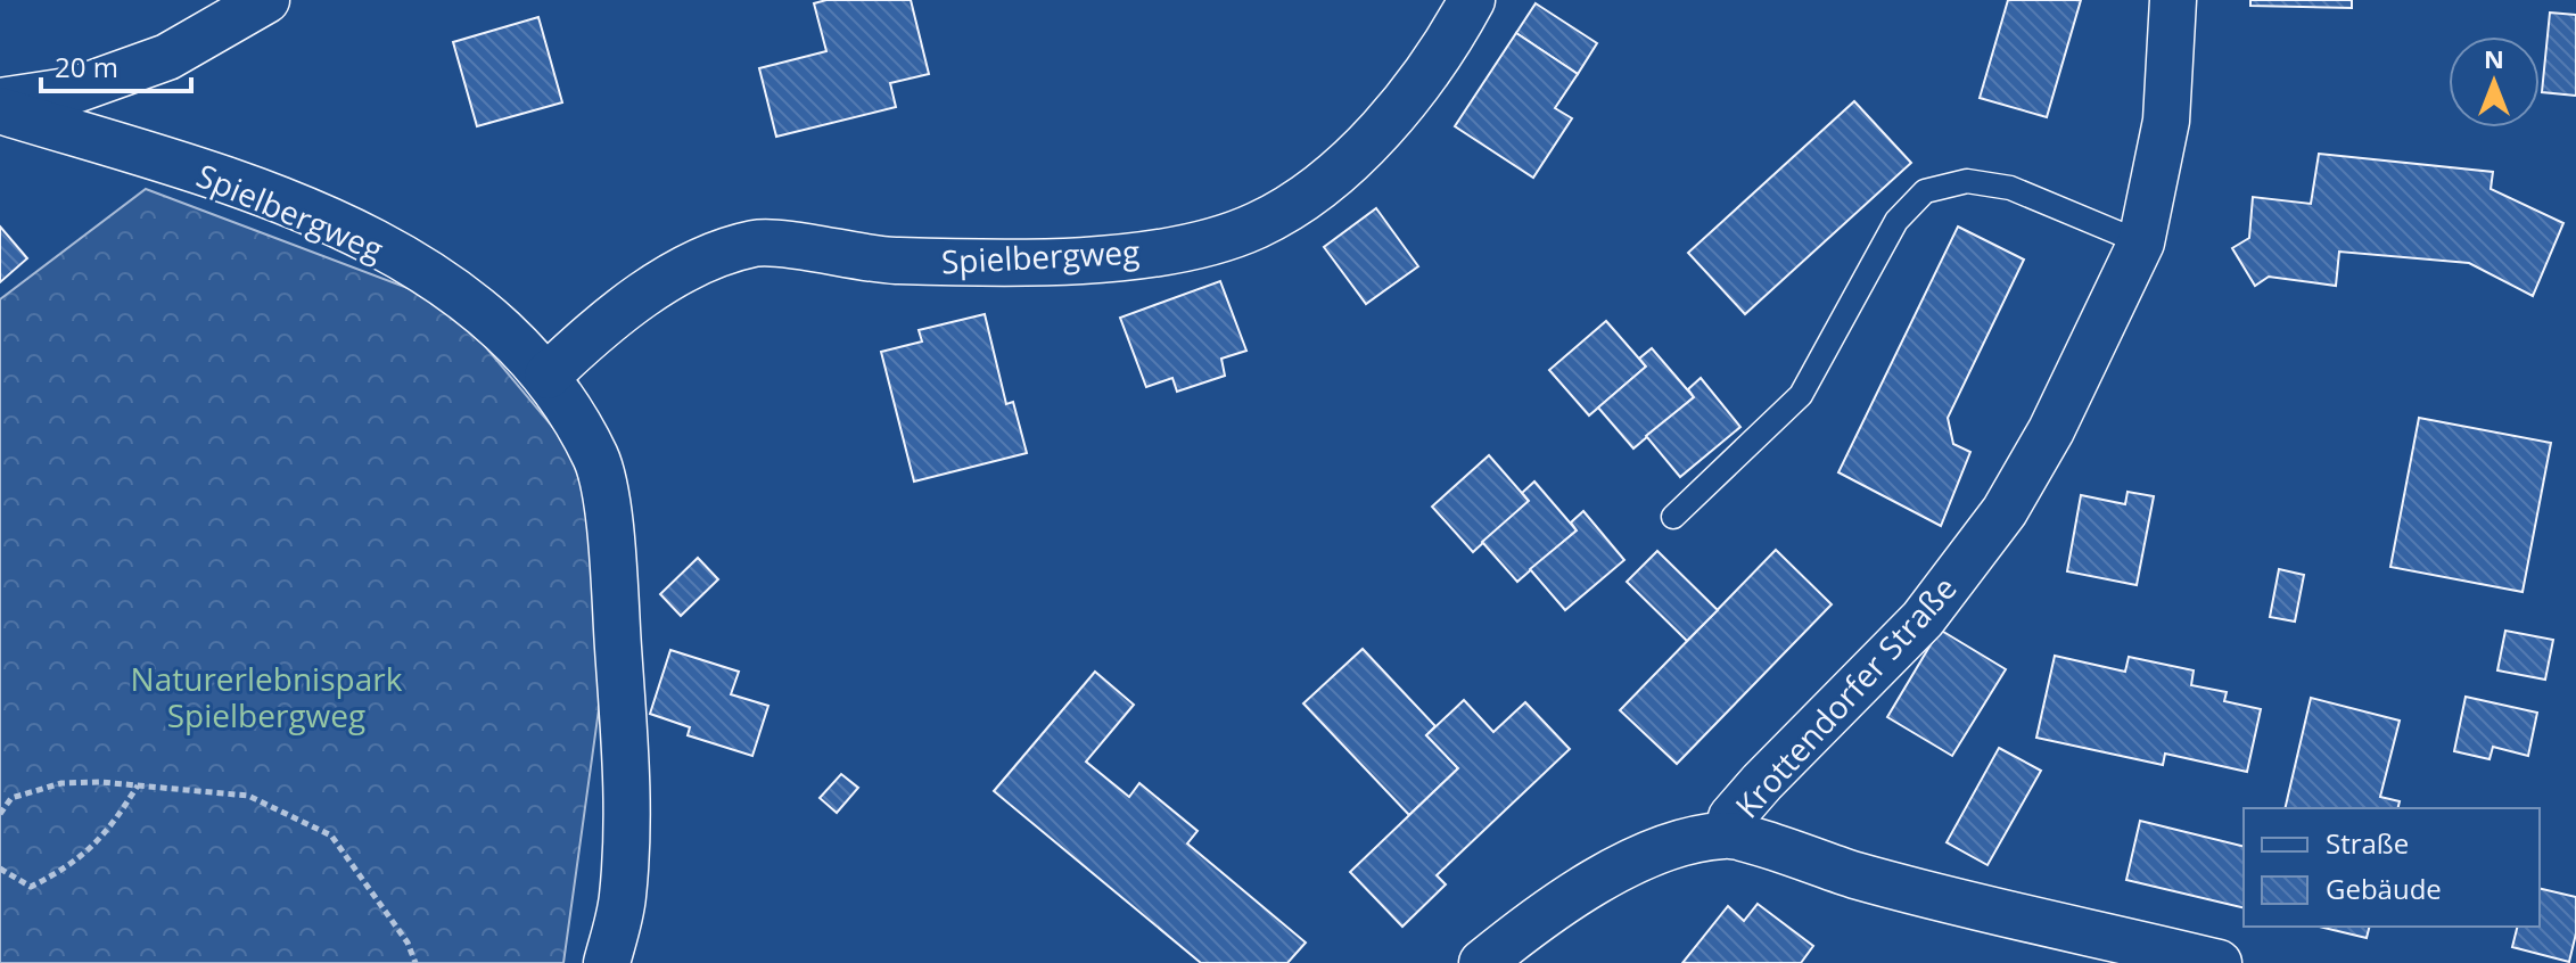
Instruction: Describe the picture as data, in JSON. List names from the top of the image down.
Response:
{
  "streets": {
    "street": ["Spielbergweg", "Krottendorfer Straße"]
  },
  "parks": ["Naturerlebnispark Spielbergweg"],
  "legend": ["Straße", "Gebäude"],
  "scale_bar": "20 m",
  "north": "top"
}
